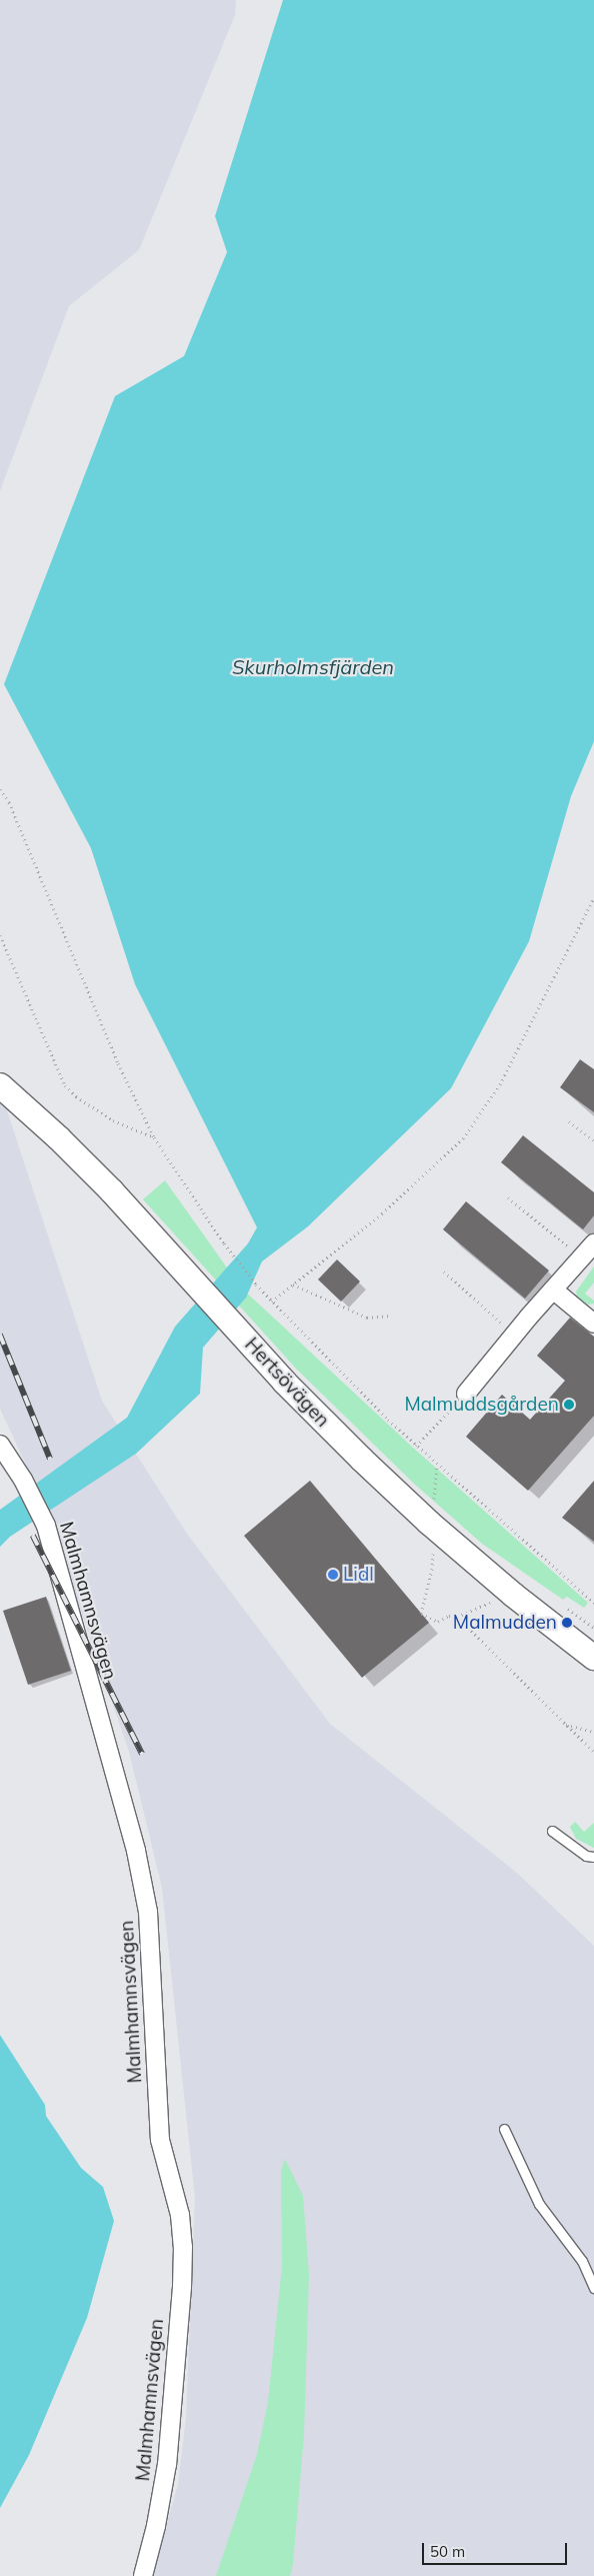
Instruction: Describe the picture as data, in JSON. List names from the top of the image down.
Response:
{
  "streets": {
    "main road": ["Hertsövägen"],
    "street": ["Malmhamnsvägen"]
  },
  "water": ["Skurholmsfjärden"],
  "places": ["Malmuddsgården", "Lidl", "Malmudden"],
  "scale_bar": "50 m"
}
